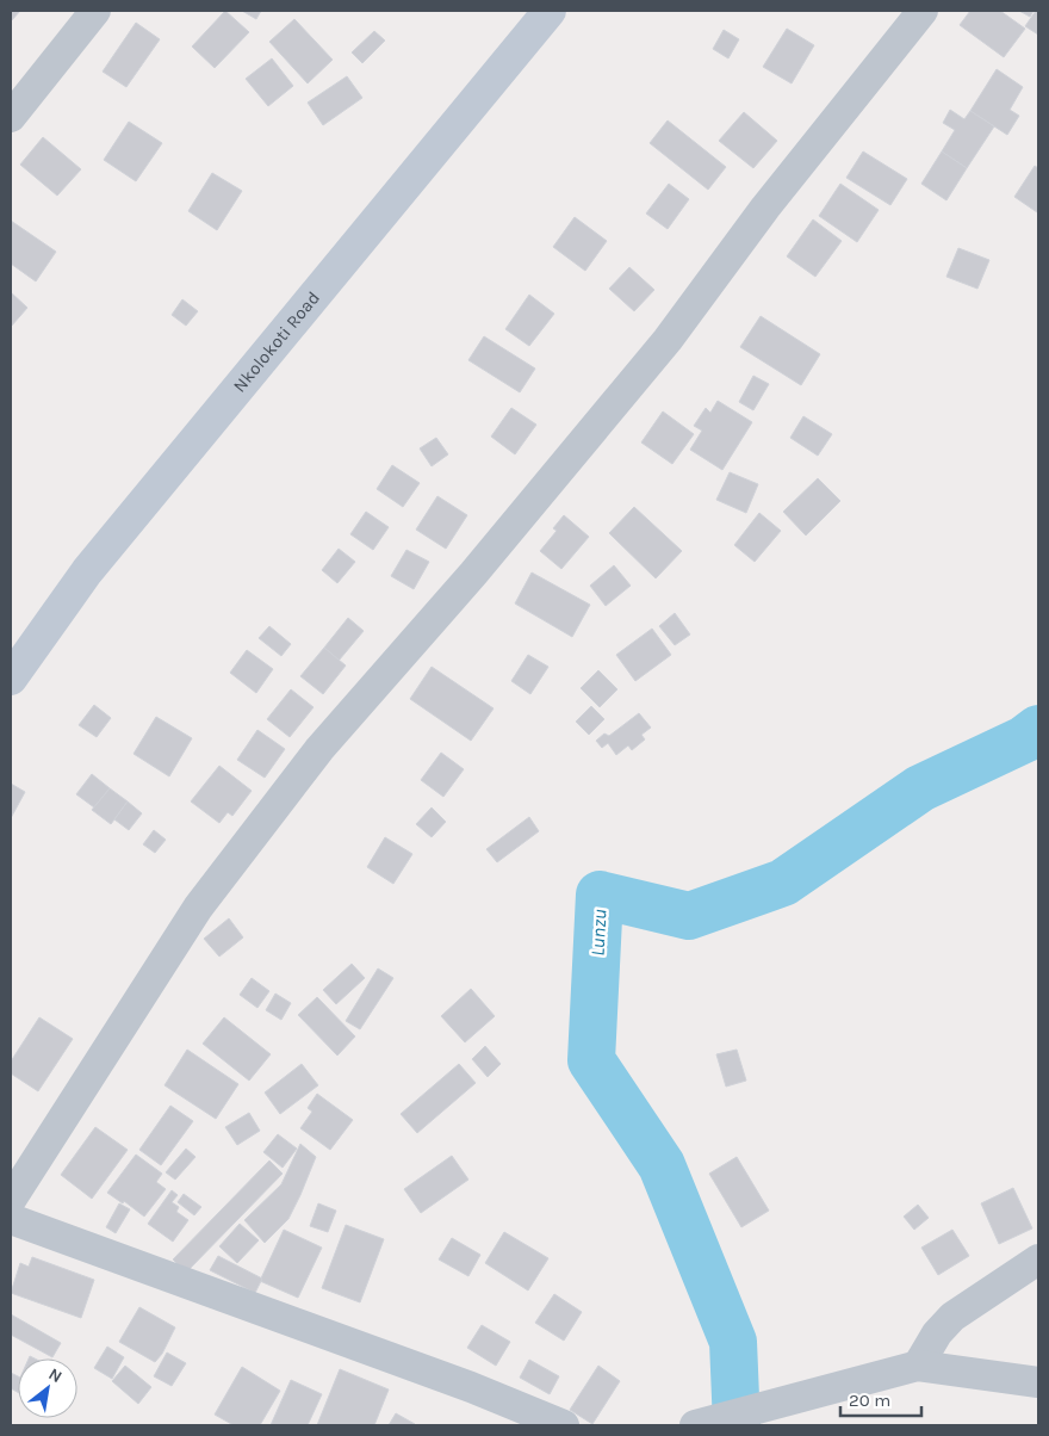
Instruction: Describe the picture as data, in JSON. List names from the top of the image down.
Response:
{
  "streets": {
    "main road": ["Nkolokoti Road"]
  },
  "water": ["Lunzu"],
  "scale_bar": "20 m",
  "north": "top right"
}
